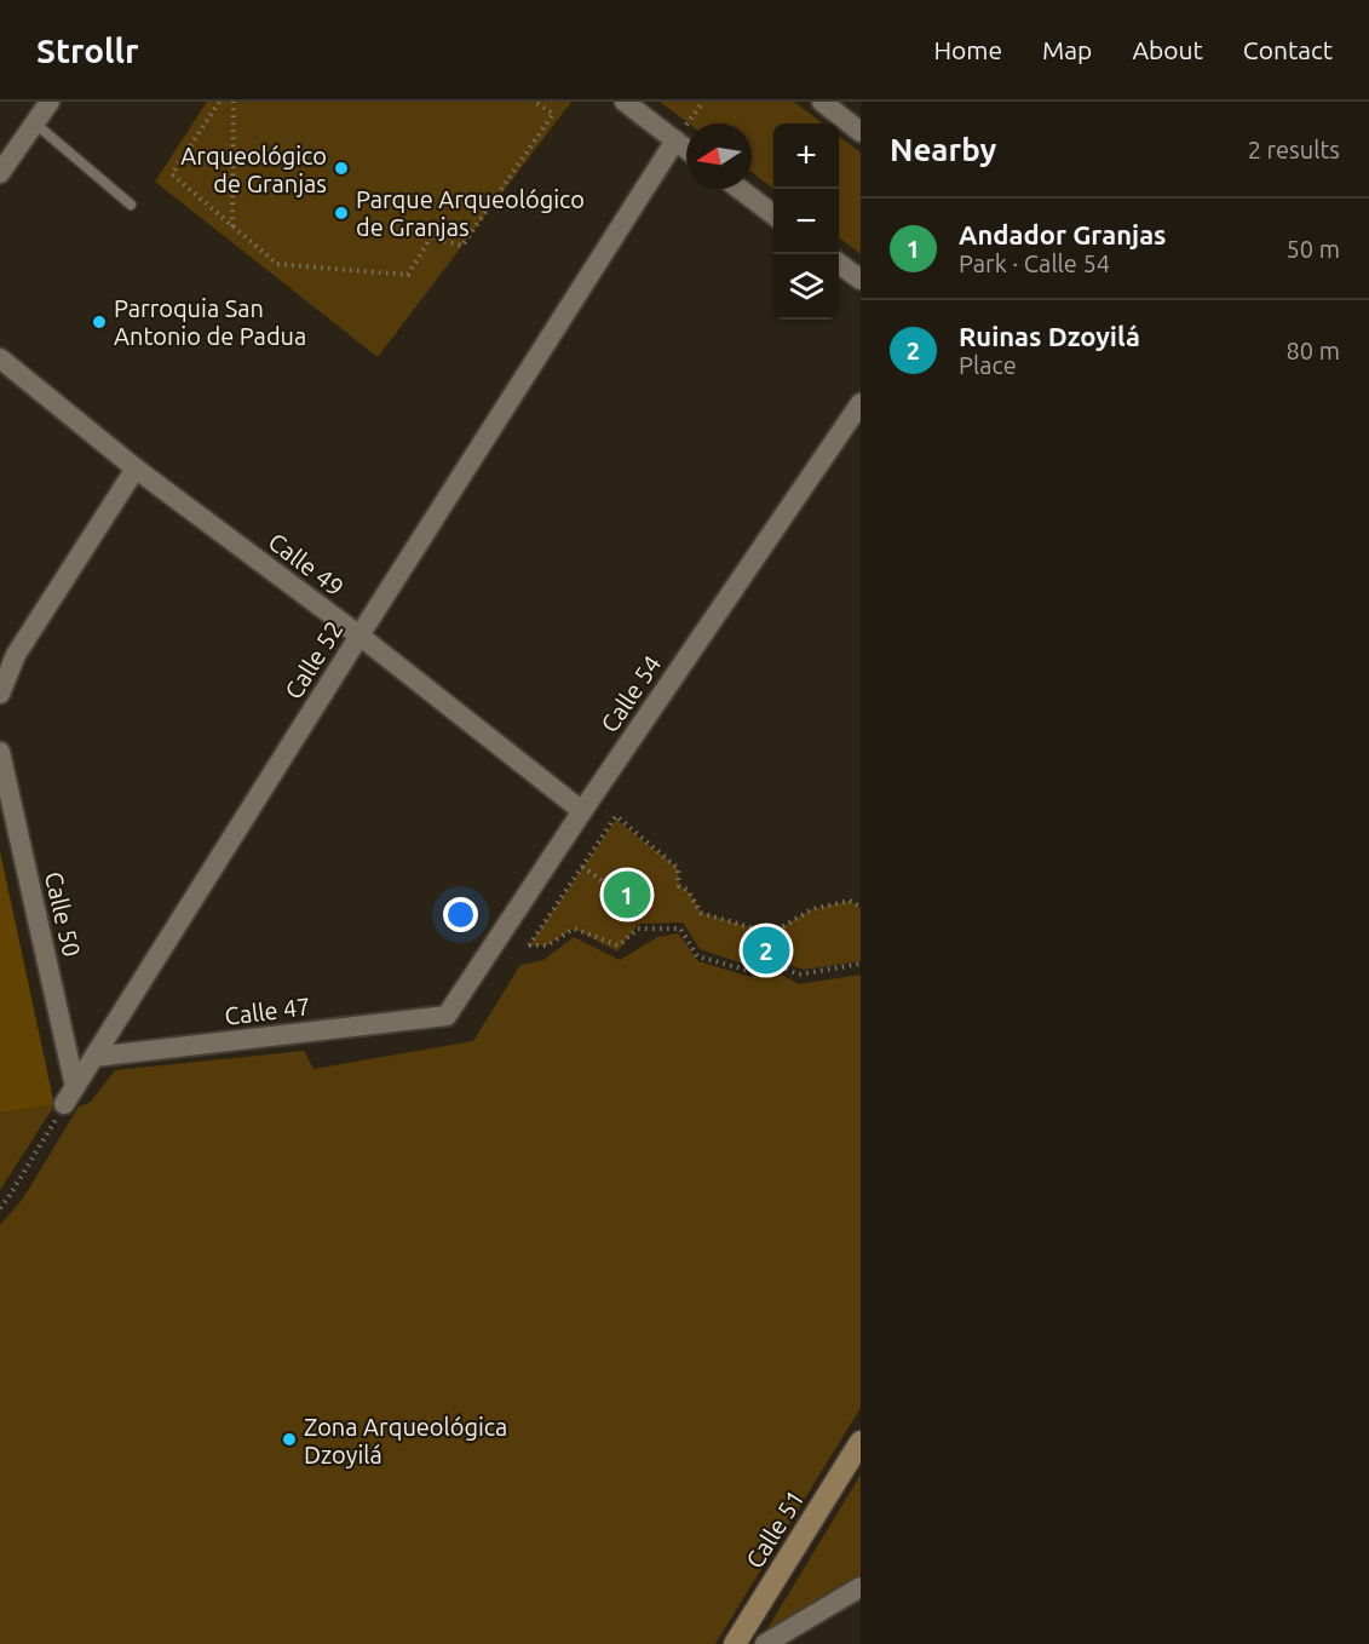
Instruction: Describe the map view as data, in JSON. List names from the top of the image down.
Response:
{
  "streets": {
    "street": [
      "Calle 49",
      "Calle 52",
      "Calle 54",
      "Calle 50",
      "Calle 47",
      "Calle 51"
    ]
  },
  "crossings": [
    ["Calle 49", "Calle 52"],
    ["Calle 49", "Calle 54"],
    ["Calle 52", "Calle 50"],
    ["Calle 52", "Calle 47"],
    ["Calle 54", "Calle 47"]
  ],
  "places": [
    "Arqueológico de Granjas",
    "Parque Arqueológico de Granjas",
    "Parroquia San Antonio de Padua",
    "Zona Arqueológica Dzoyilá"
  ],
  "north": "left",
  "page": {
    "header": "Strollr",
    "nav": [
      "Home",
      "Map",
      "About",
      "Contact"
    ],
    "heading": ["Nearby", "2 results"],
    "map_buttons": ["+", "−"],
    "list": [
      {
        "mark": "1",
        "name": "Andador Granjas",
        "note": "Park · Calle 54",
        "value": "50 m"
      },
      {
        "mark": "2",
        "name": "Ruinas Dzoyilá",
        "note": "Place",
        "value": "80 m"
      }
    ],
    "pins": ["1", "2"]
  }
}
